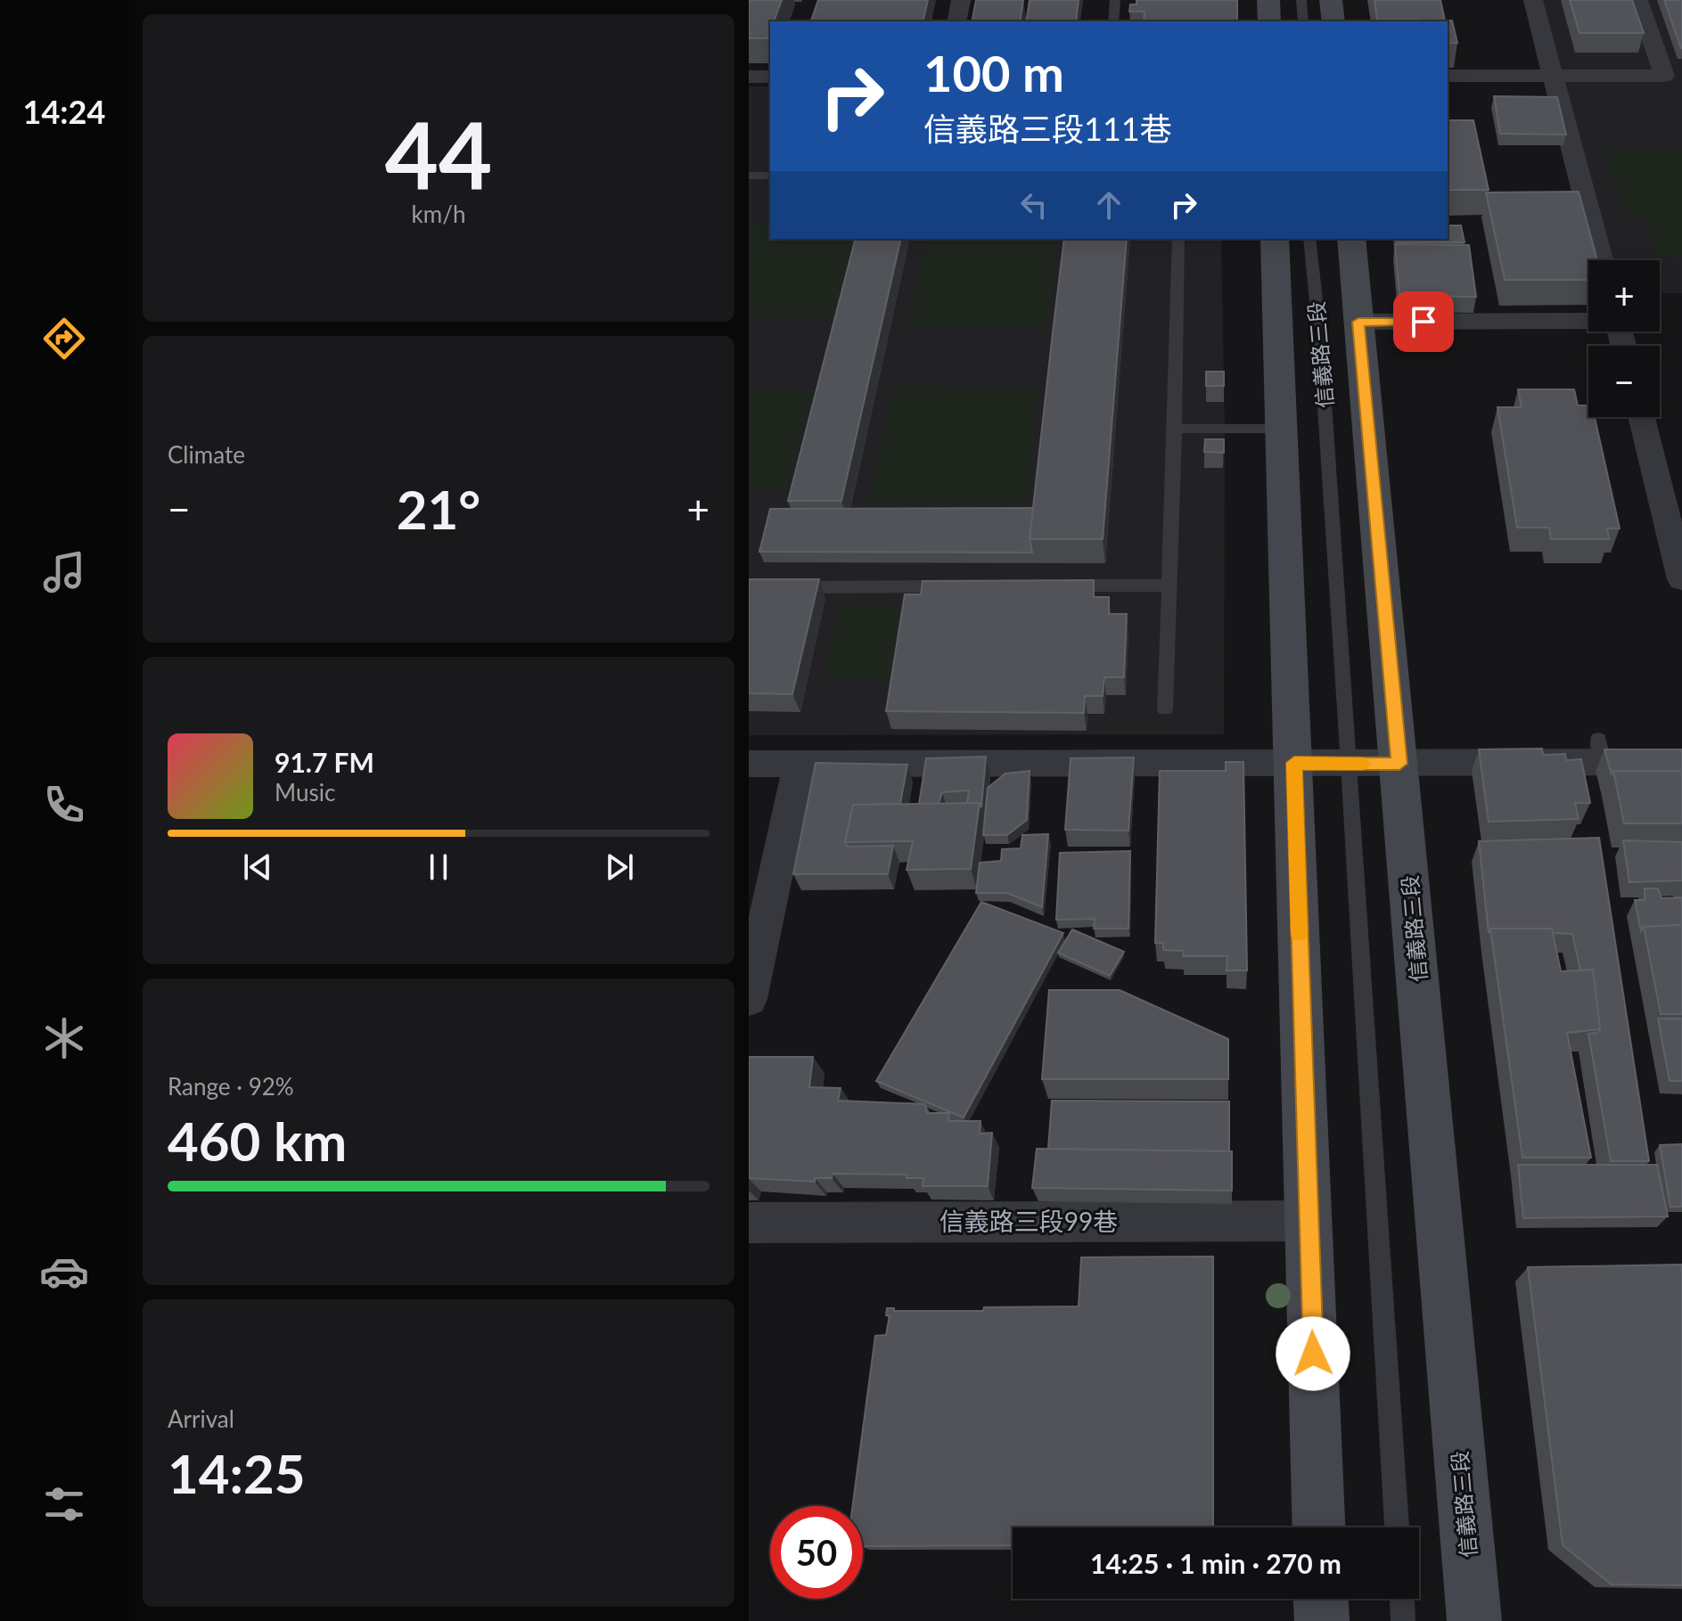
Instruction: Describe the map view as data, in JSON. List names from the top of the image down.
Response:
{
  "streets": {
    "main road": ["信義路三段"],
    "street": ["信義路三段99巷"]
  },
  "crossings": [
    ["信義路三段", "信義路三段99巷"]
  ],
  "page": {
    "tabs": "14:24",
    "tile": [
      ["44", "km/h"],
      "Climate",
      ["Range · 92%", "460 km"],
      ["Arrival", "14:25"]
    ],
    "turn": ["100 m", "信義路三段111巷"],
    "map_buttons": ["+", "−"],
    "heat": ["−", "21°", "+"],
    "song": ["91.7 FM", "Music"],
    "limit": "50",
    "trip": "14:25 · 1 min · 270 m"
  }
}
